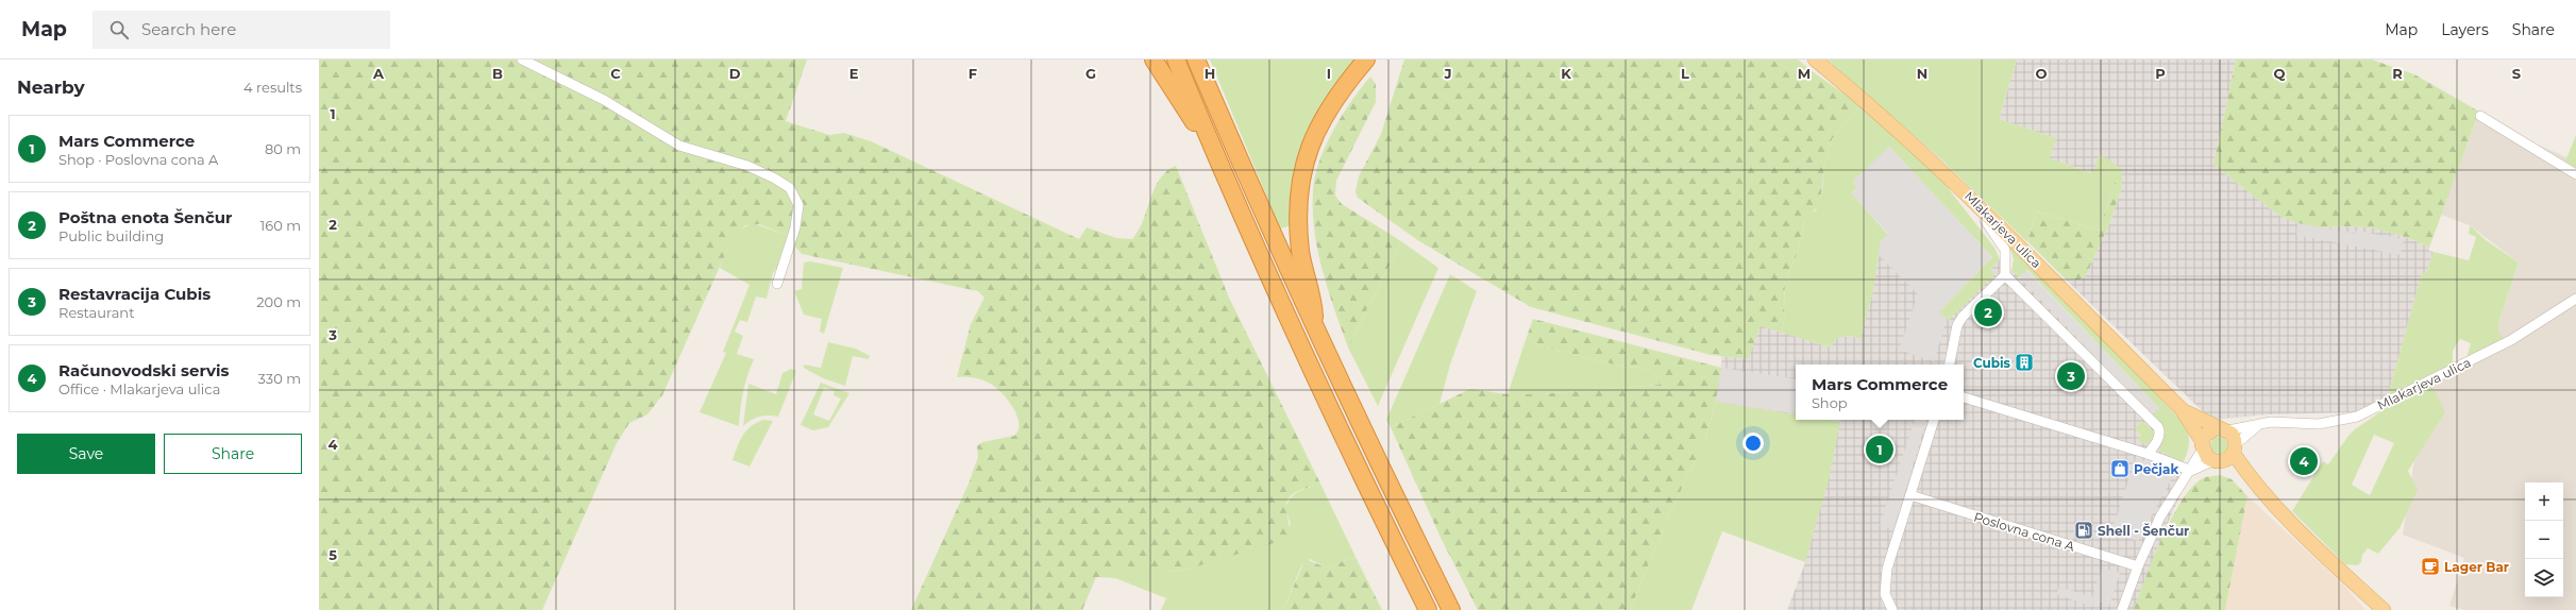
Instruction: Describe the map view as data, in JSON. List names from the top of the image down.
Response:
{
  "streets": {
    "main road": ["Mlakarjeva ulica"],
    "street": ["Poslovna cona A"]
  },
  "places": {
    "building": ["Cubis"],
    "shop": ["Pečjak"],
    "fuel station": ["Shell - Šenčur"],
    "cafe": ["Lager Bar"]
  },
  "page": {
    "header": "Map",
    "search": "Search here",
    "nav": ["Map", "Layers", "Share"],
    "heading": ["Nearby", "4 results"],
    "list": [
      {
        "mark": "1",
        "name": "Mars Commerce",
        "note": "Shop · Poslovna cona A",
        "value": "80 m"
      },
      {
        "mark": "2",
        "name": "Poštna enota Šenčur",
        "note": "Public building",
        "value": "160 m"
      },
      {
        "mark": "3",
        "name": "Restavracija Cubis",
        "note": "Restaurant",
        "value": "200 m"
      },
      {
        "mark": "4",
        "name": "Računovodski servis",
        "note": "Office · Mlakarjeva ulica",
        "value": "330 m"
      }
    ],
    "pins": [
      "2",
      "3",
      "1",
      "4"
    ],
    "popup": ["Mars Commerce", "Shop"],
    "buttons": ["Save", "Share"],
    "map_buttons": ["+", "−"]
  },
  "grid": {
    "columns": [
      "A",
      "B",
      "C",
      "D",
      "E",
      "F",
      "G",
      "H",
      "I",
      "J",
      "K",
      "L",
      "M",
      "N",
      "O",
      "P",
      "Q",
      "R",
      "S"
    ],
    "rows": [
      "1",
      "2",
      "3",
      "4",
      "5"
    ]
  }
}
